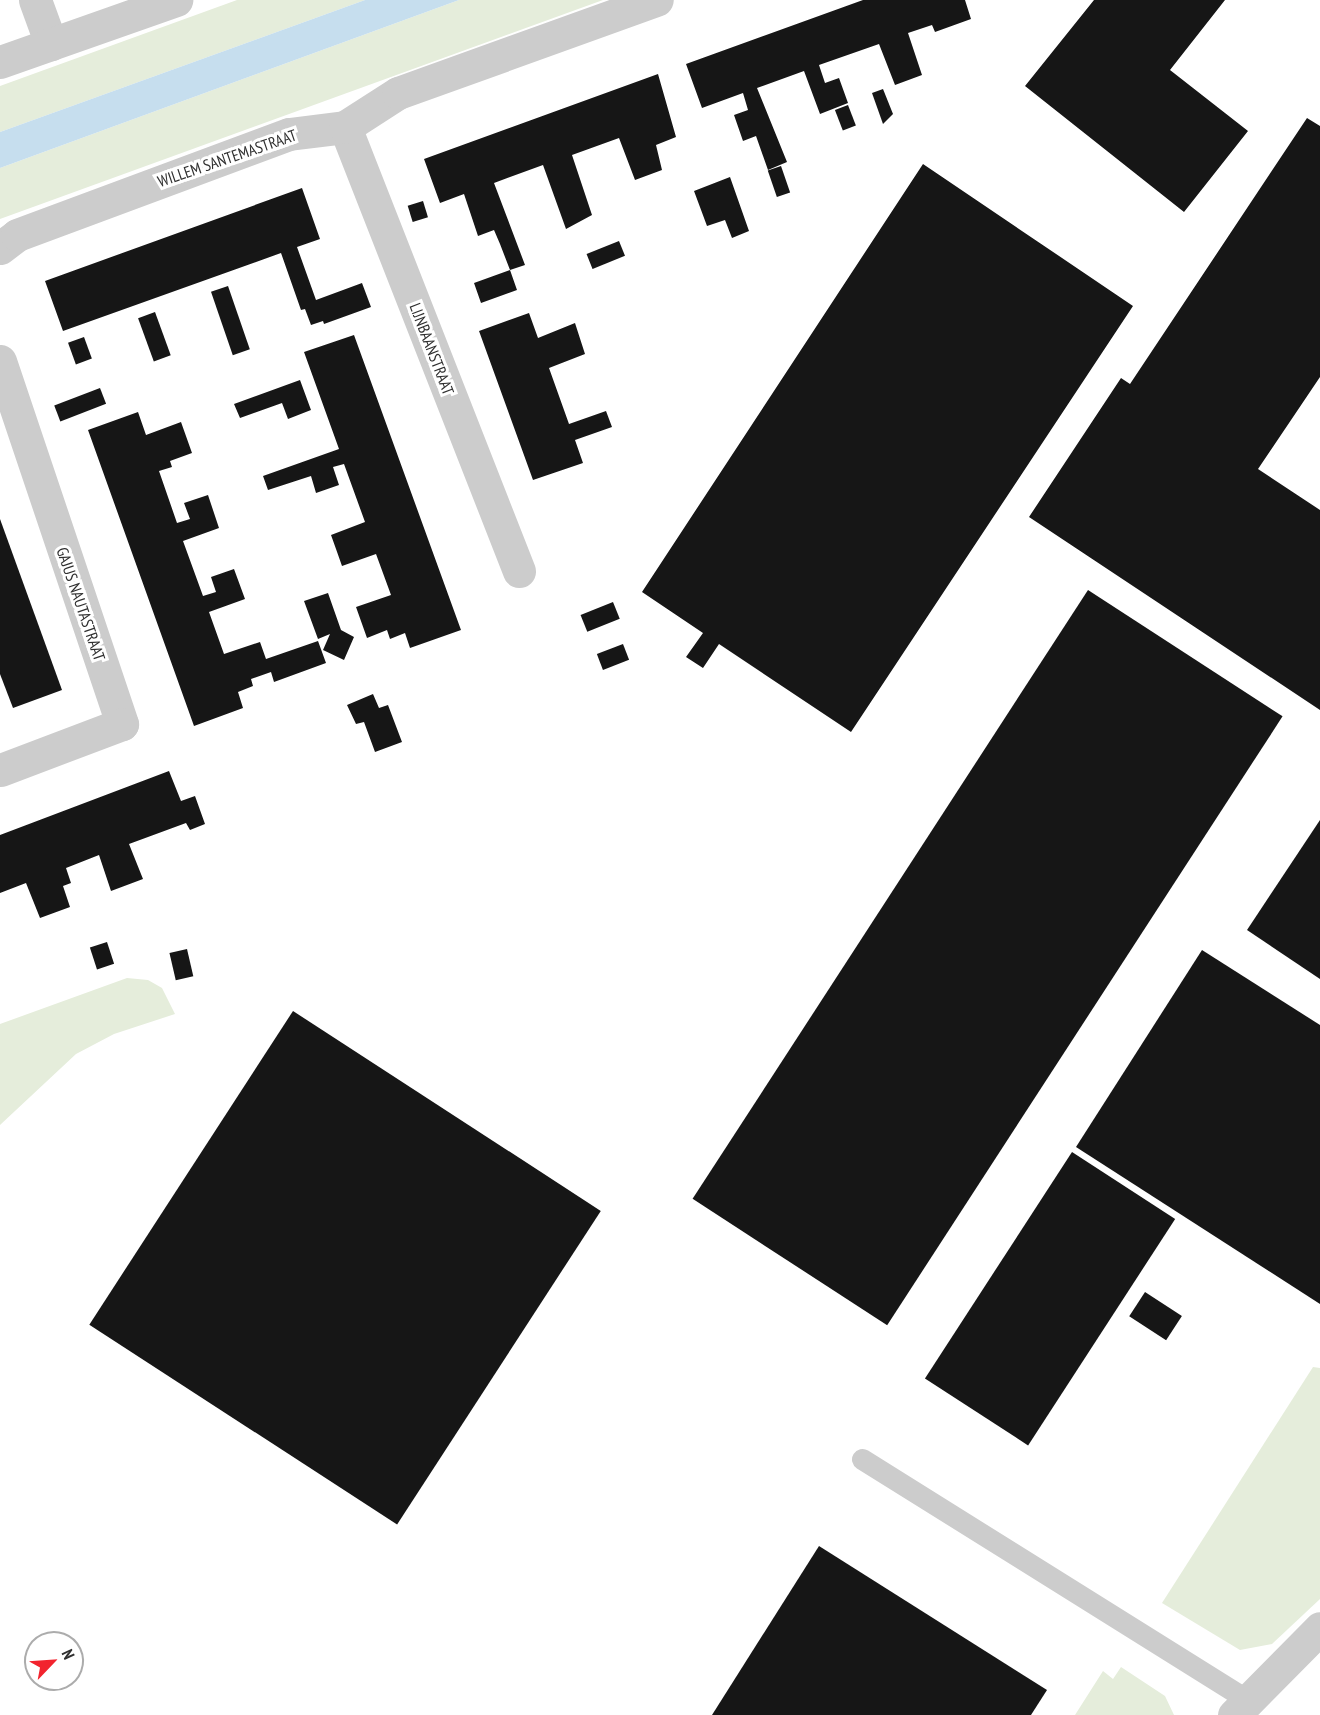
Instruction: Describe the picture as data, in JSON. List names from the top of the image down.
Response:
{
  "streets": {
    "street": ["WILLEM SANTEMASTRAAT", "LIJNBAANSTRAAT", "GAJUS NAUTASTRAAT"]
  },
  "crossings": [
    ["WILLEM SANTEMASTRAAT", "LIJNBAANSTRAAT"]
  ],
  "north": "top right"
}
